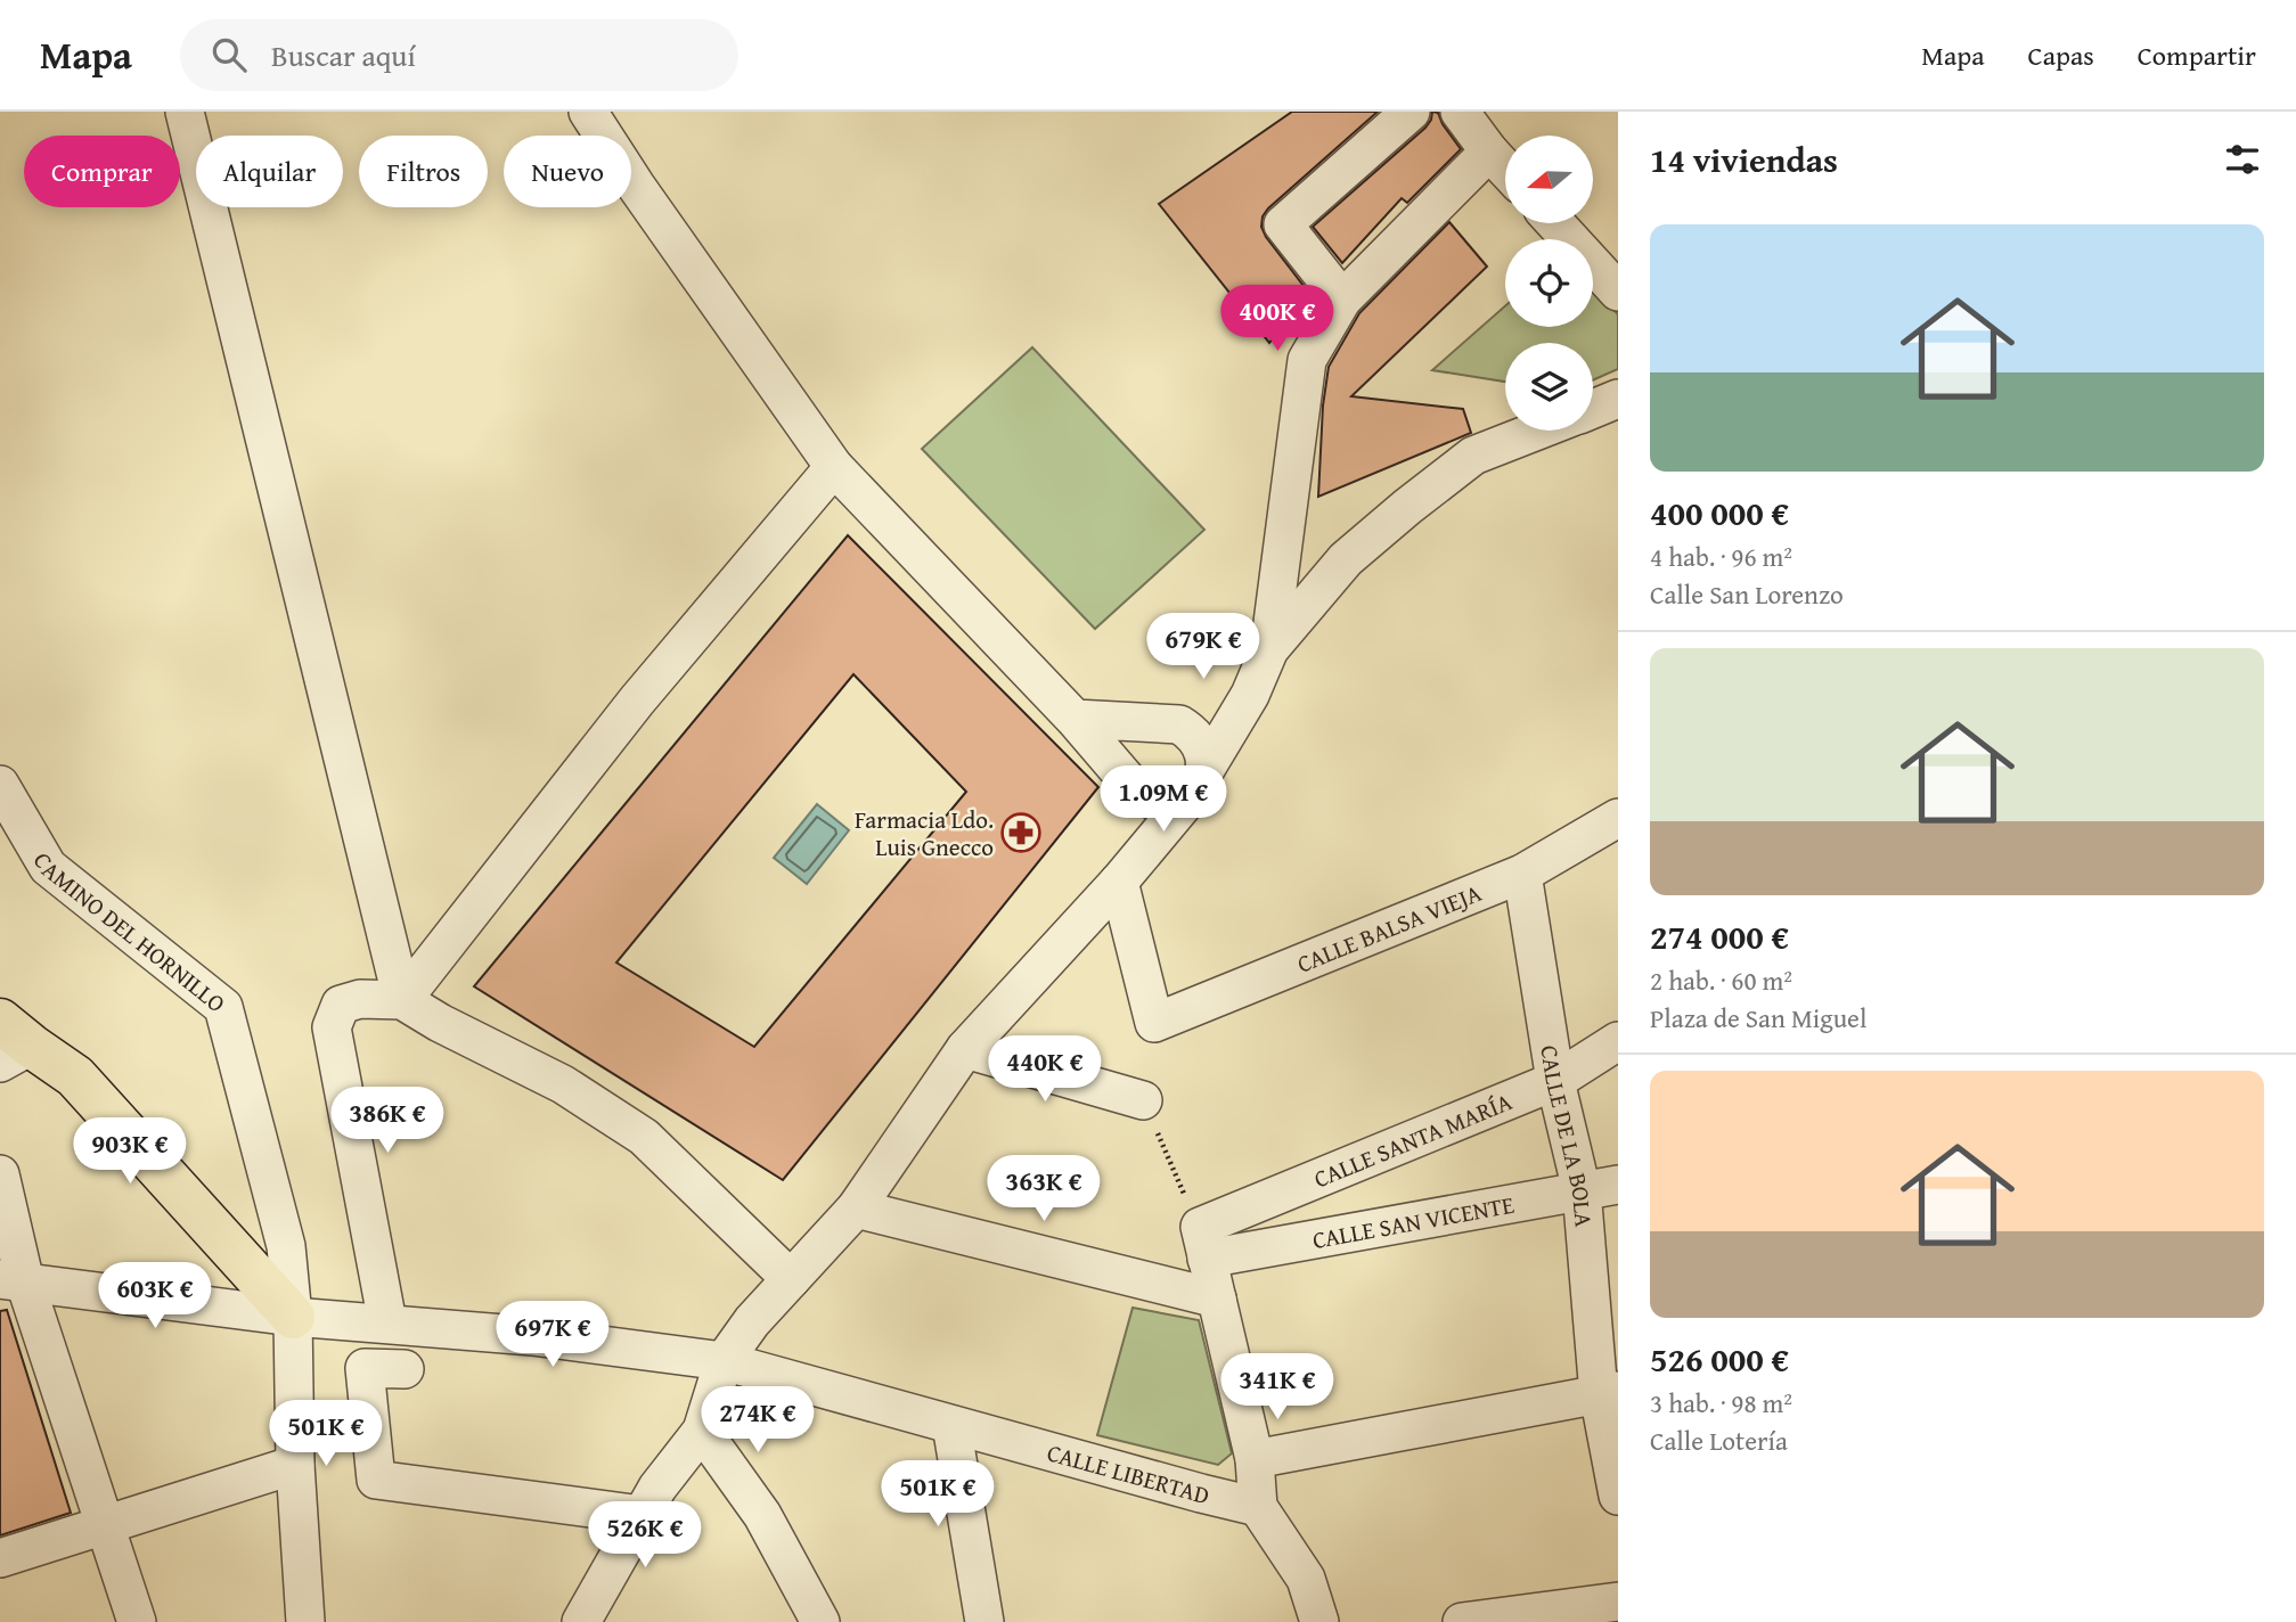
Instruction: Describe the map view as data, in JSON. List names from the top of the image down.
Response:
{
  "streets": {
    "street": [
      "CALLE BALSA VIEJA",
      "CAMINO DEL HORNILLO",
      "CALLE DE LA BOLA",
      "CALLE SANTA MARÍA",
      "CALLE SAN VICENTE",
      "CALLE LIBERTAD"
    ]
  },
  "crossings": [
    ["CALLE BALSA VIEJA", "CALLE DE LA BOLA"],
    ["CAMINO DEL HORNILLO", "CALLE LIBERTAD"],
    ["CALLE DE LA BOLA", "CALLE SANTA MARÍA"],
    ["CALLE DE LA BOLA", "CALLE SAN VICENTE"],
    ["CALLE SANTA MARÍA", "CALLE SAN VICENTE"]
  ],
  "places": {
    "pharmacy": ["Farmacia Ldo. Luis Gnecco"]
  },
  "north": "left",
  "page": {
    "header": "Mapa",
    "search": "Buscar aquí",
    "nav": ["Mapa", "Capas", "Compartir"],
    "heading": "14 viviendas",
    "chip": [
      "Comprar",
      "Alquilar",
      "Filtros",
      "Nuevo"
    ],
    "list": [
      {
        "name": "400 000 €",
        "note": "4 hab. · 96 m² · Calle San Lorenzo"
      },
      {
        "name": "274 000 €",
        "note": "2 hab. · 60 m² · Plaza de San Miguel"
      },
      {
        "name": "526 000 €",
        "note": "3 hab. · 98 m² · Calle Lotería"
      }
    ],
    "price": [
      "400K €",
      "679K €",
      "1.09M €",
      "440K €",
      "386K €",
      "903K €",
      "363K €",
      "603K €",
      "697K €",
      "341K €",
      "274K €",
      "501K €",
      "501K €",
      "526K €"
    ]
  }
}
